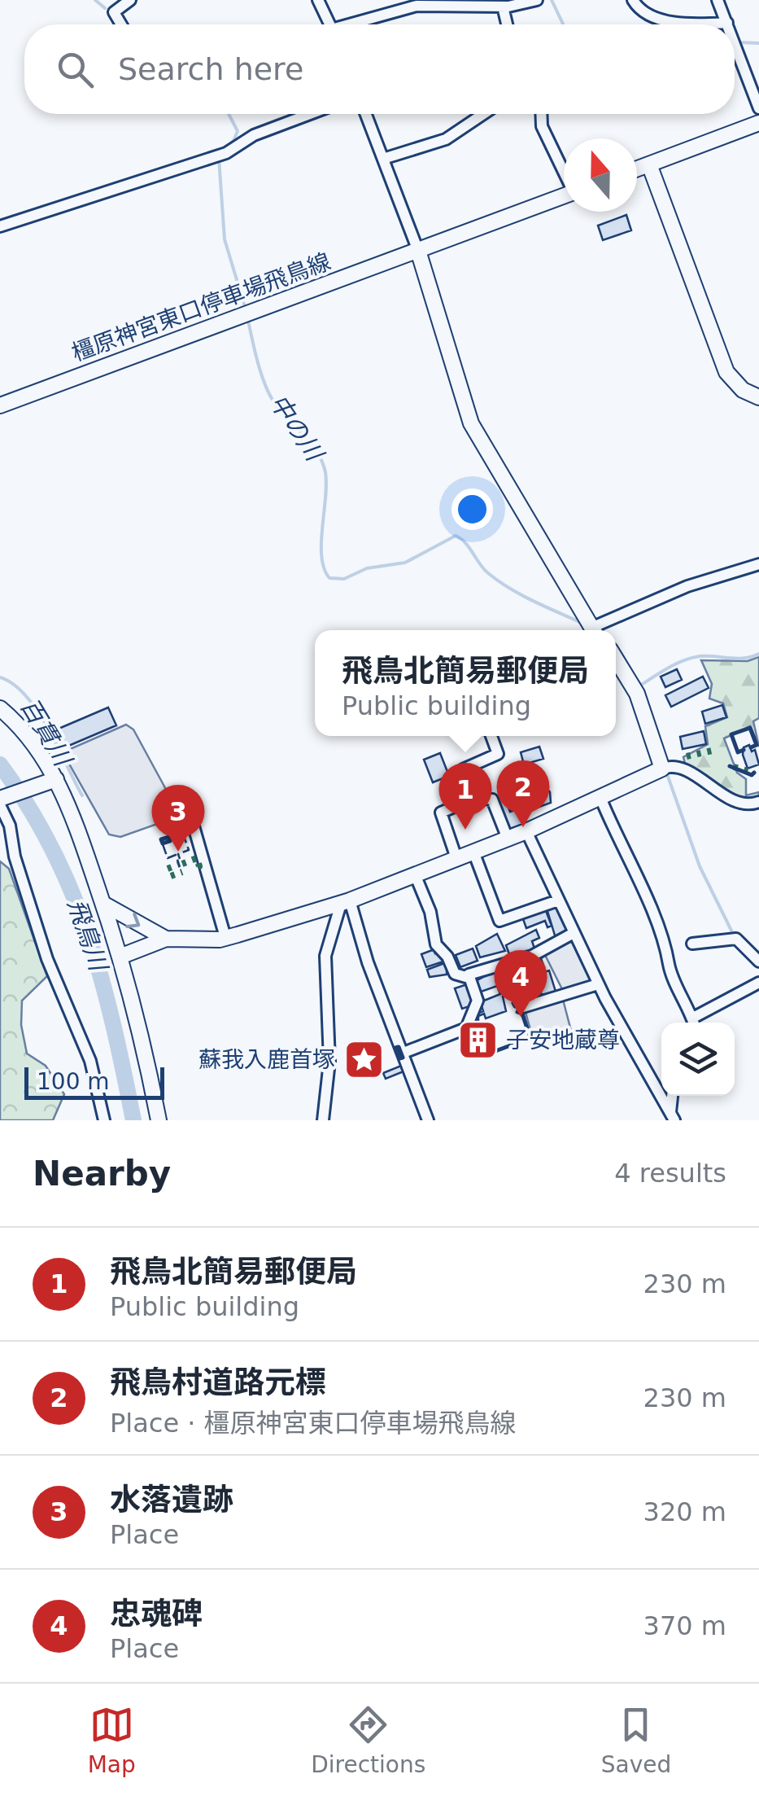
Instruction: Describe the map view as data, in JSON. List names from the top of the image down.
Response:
{
  "streets": {
    "main road": ["橿原神宮東口停車場飛鳥線"]
  },
  "water": ["中の川", "百貫川", "飛鳥川"],
  "places": {
    "building": ["子安地蔵尊"],
    "place": ["蘇我入鹿首塚"]
  },
  "scale_bar": "100 m",
  "north": "top",
  "page": {
    "search": "Search here",
    "popup": ["飛鳥北簡易郵便局", "Public building"],
    "pins": [
      "2",
      "1",
      "3",
      "4"
    ],
    "scale": "100 m",
    "heading": ["Nearby", "4 results"],
    "list": [
      {
        "mark": "1",
        "name": "飛鳥北簡易郵便局",
        "note": "Public building",
        "value": "230 m"
      },
      {
        "mark": "2",
        "name": "飛鳥村道路元標",
        "note": "Place · 橿原神宮東口停車場飛鳥線",
        "value": "230 m"
      },
      {
        "mark": "3",
        "name": "水落遺跡",
        "note": "Place",
        "value": "320 m"
      },
      {
        "mark": "4",
        "name": "忠魂碑",
        "note": "Place",
        "value": "370 m"
      }
    ],
    "nav": ["Map", "Directions", "Saved"]
  }
}
